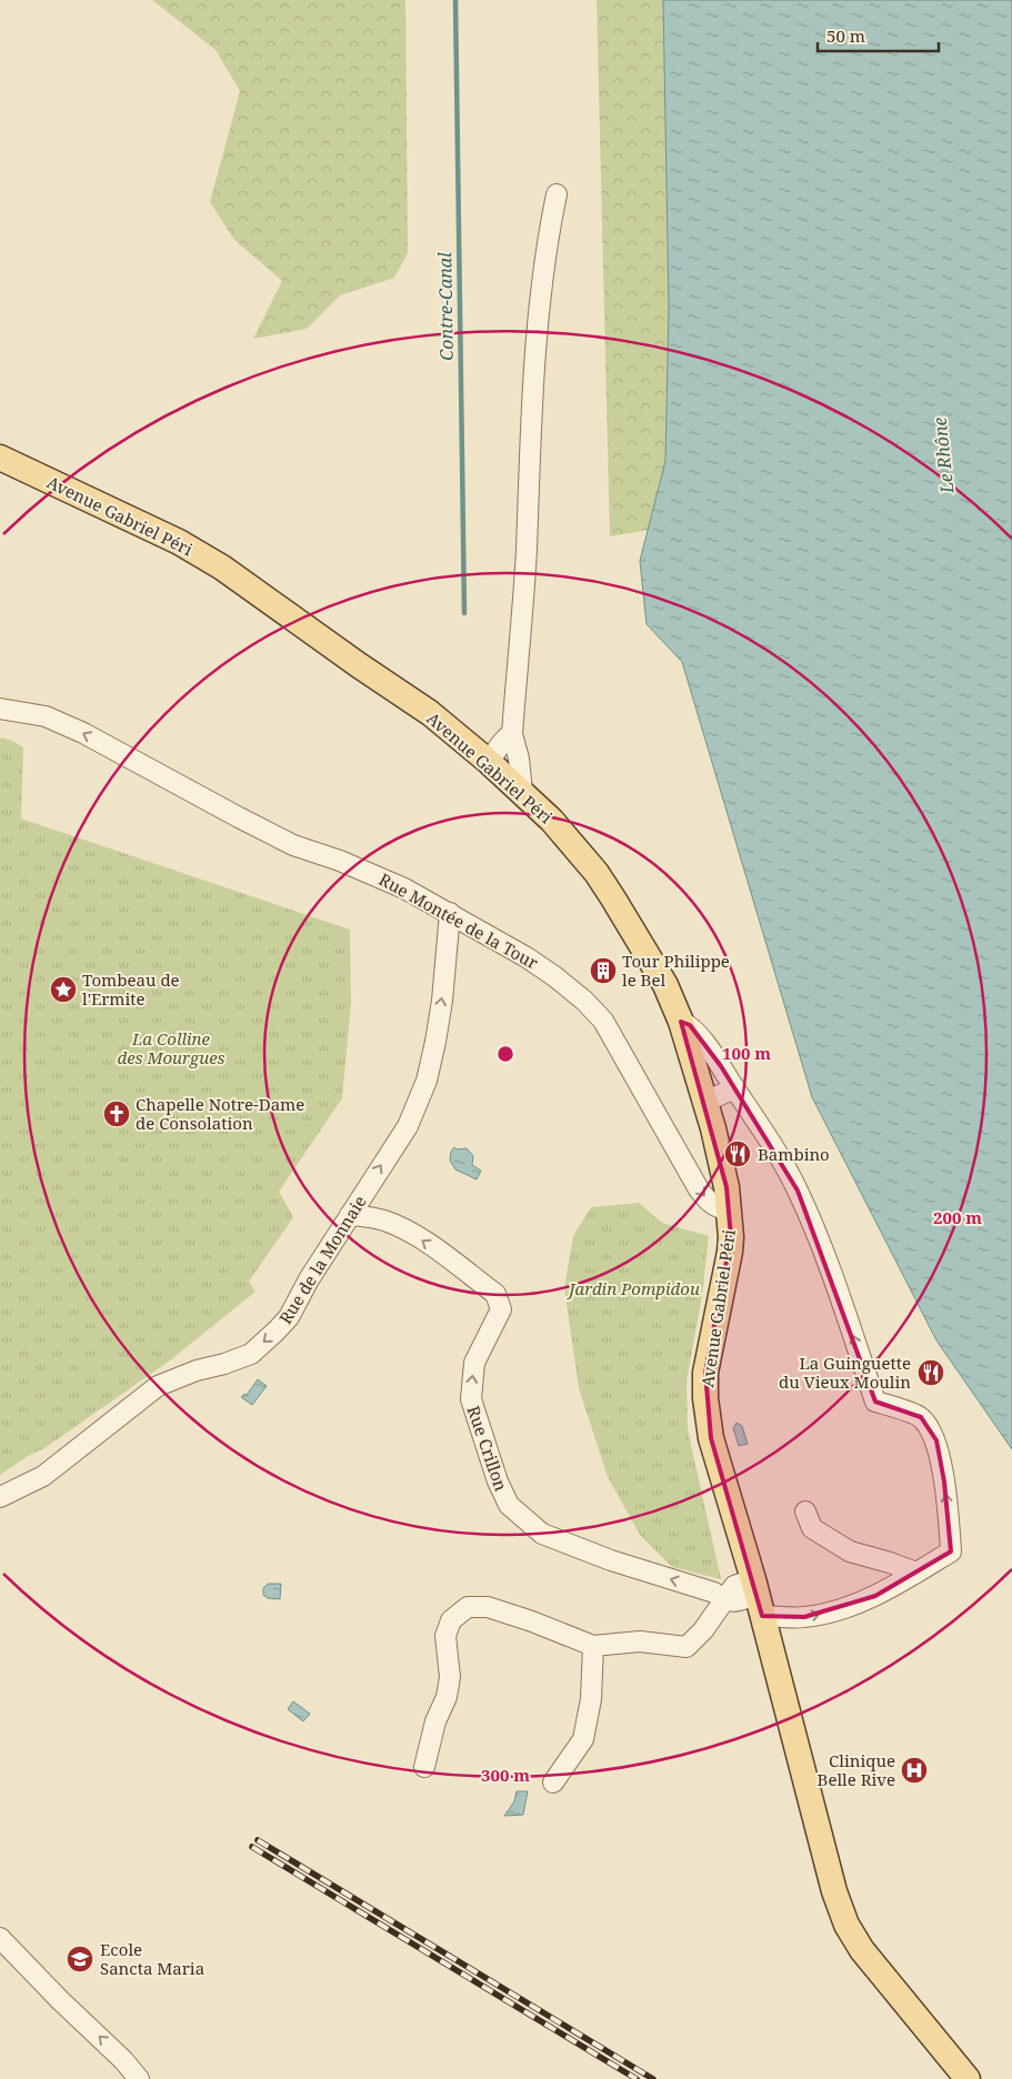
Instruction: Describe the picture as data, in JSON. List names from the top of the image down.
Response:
{
  "streets": {
    "main road": ["Avenue Gabriel Péri"],
    "street": ["Rue Montée de la Tour", "Rue de la Monnaie", "Rue Crillon"]
  },
  "crossings": [
    ["Avenue Gabriel Péri", "Rue Montée de la Tour"],
    ["Rue Montée de la Tour", "Rue de la Monnaie"],
    ["Rue de la Monnaie", "Rue Crillon"]
  ],
  "one_way": ["Rue Crillon"],
  "water": ["Contre-Canal", "Le Rhône"],
  "parks": ["La Colline des Mourgues", "Jardin Pompidou"],
  "places": {
    "building": ["Tour Philippe le Bel"],
    "place": ["Tombeau de l'Ermite"],
    "church": ["Chapelle Notre-Dame de Consolation"],
    "restaurant": ["Bambino", "La Guinguette du Vieux Moulin"],
    "hospital": ["Clinique Belle Rive"],
    "school or university": ["Ecole Sancta Maria"]
  },
  "scale_bar": "50 m",
  "rings": ["100 m", "200 m", "300 m"]
}
